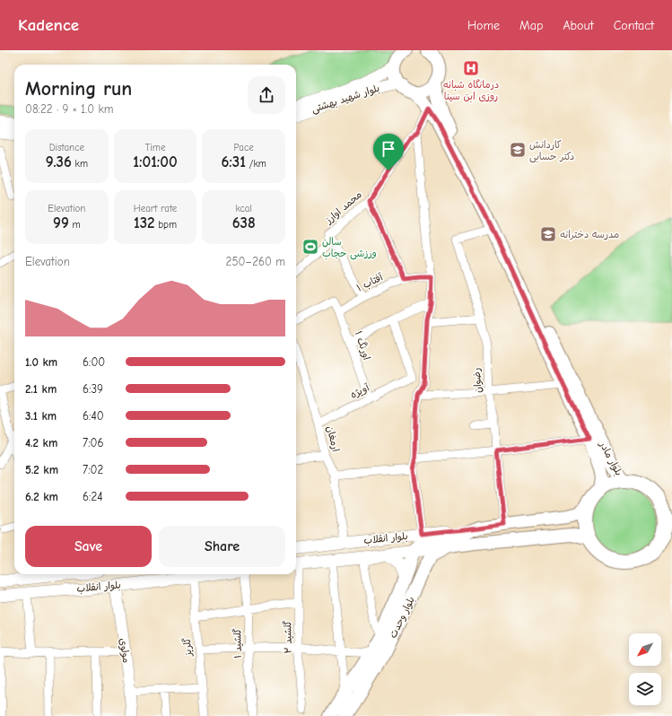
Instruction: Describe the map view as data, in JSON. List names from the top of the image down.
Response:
{
  "streets": {
    "main road": [
      "بلوار شهید بهشتی",
      "بلوار مادر",
      "بلوار انقلاب",
      "بلوار وحدت",
      "مولوی"
    ],
    "street": [
      "محمد اوارز",
      "آفتاب ۱",
      "اورنگ ۱",
      "رضوان",
      "آویژه",
      "ارمغان",
      "گلشید ۲",
      "گلشید ۱",
      "گلریز"
    ]
  },
  "crossings": [
    ["بلوار شهید بهشتی", "بلوار مادر"],
    ["آفتاب ۱", "اورنگ ۱"],
    ["اورنگ ۱", "آویژه"],
    ["رضوان", "بلوار مادر"],
    ["رضوان", "بلوار انقلاب"],
    ["آویژه", "ارمغان"],
    ["ارمغان", "بلوار انقلاب"],
    ["بلوار مادر", "بلوار انقلاب"],
    ["بلوار مادر", "بلوار وحدت"],
    ["بلوار انقلاب", "بلوار وحدت"],
    ["بلوار انقلاب", "گلریز"],
    ["بلوار انقلاب", "مولوی"]
  ],
  "places": {
    "hospital": ["درمانگاه شبانه روزی ابن سینا"],
    "school or university": ["کاردانش دکتر حسابی", "مدرسه دخترانه"],
    "sports": ["سالن ورزشی حجاب"]
  },
  "north": "bottom left",
  "page": {
    "header": "Kadence",
    "nav": [
      "Home",
      "Map",
      "About",
      "Contact"
    ],
    "heading": ["Morning run", "08:22 · 9 × 1.0 km"],
    "stats": [
      ["Distance", "9.36 km"],
      ["Time", "1:01:00"],
      ["Pace", "6:31 /km"],
      ["Elevation", "99 m"],
      ["Heart rate", "132 bpm"],
      ["kcal", "638"]
    ],
    "chart": ["Elevation", "250–260 m"],
    "list": [
      {
        "name": "1.0 km",
        "note": "6:00"
      },
      {
        "name": "2.1 km",
        "note": "6:39"
      },
      {
        "name": "3.1 km",
        "note": "6:40"
      },
      {
        "name": "4.2 km",
        "note": "7:06"
      },
      {
        "name": "5.2 km",
        "note": "7:02"
      },
      {
        "name": "6.2 km",
        "note": "6:24"
      }
    ],
    "buttons": ["Save", "Share"]
  }
}
